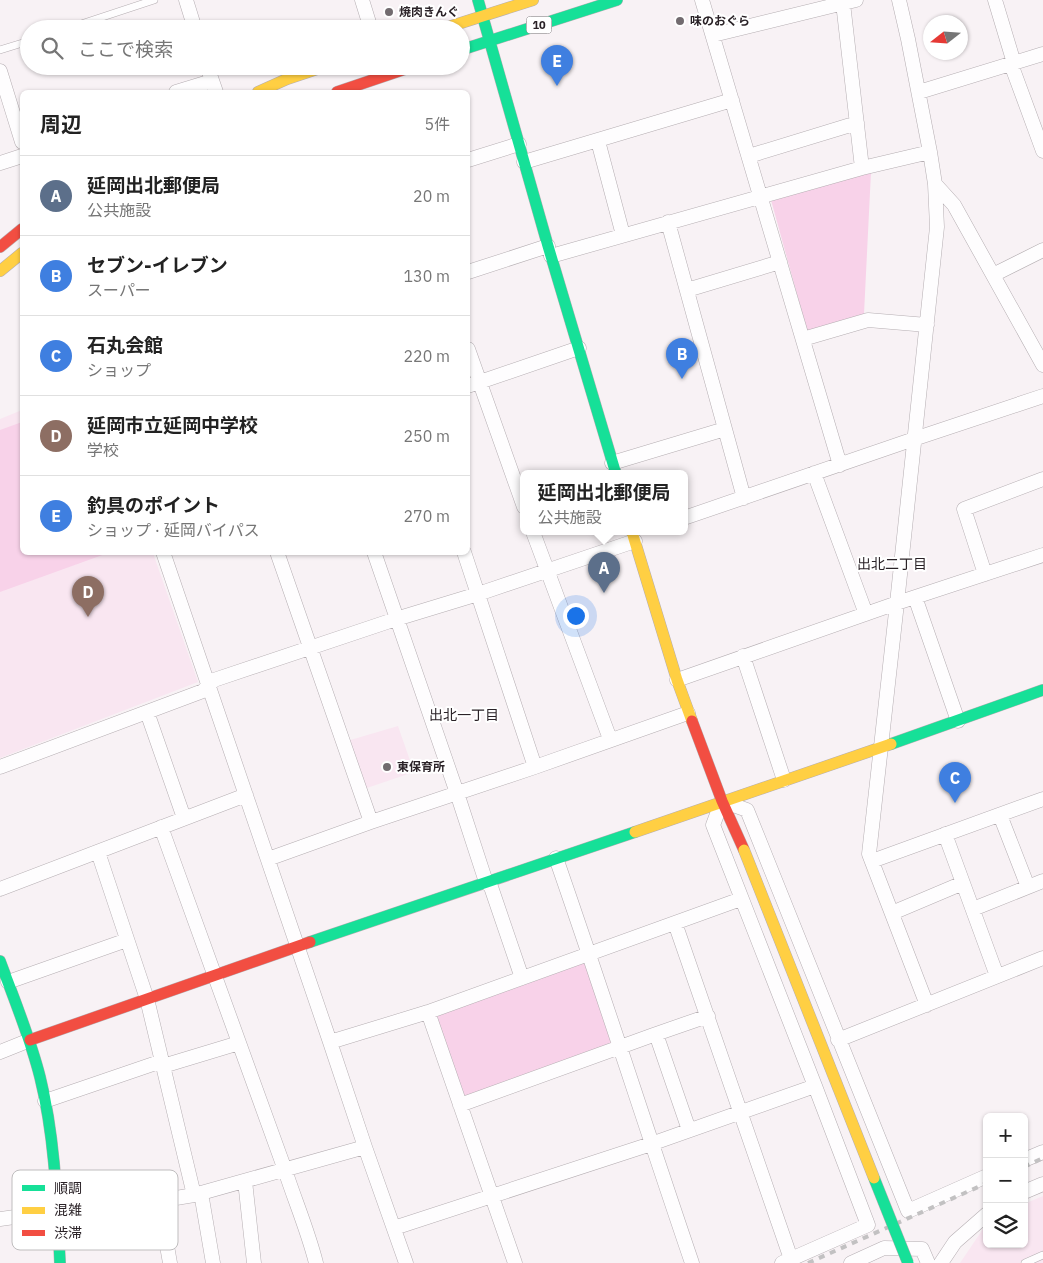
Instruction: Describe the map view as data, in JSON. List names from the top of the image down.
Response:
{
  "streets": {
    "main road": ["10"]
  },
  "districts": ["出北二丁目", "出北一丁目"],
  "places": ["焼肉きんぐ", "味のおぐら", "東保育所"],
  "legend": ["順調", "混雑", "渋滞"],
  "north": "left",
  "page": {
    "search": "ここで検索",
    "pins": [
      "E",
      "B",
      "A",
      "D",
      "C"
    ],
    "heading": ["周辺", "5件"],
    "list": [
      {
        "mark": "A",
        "name": "延岡出北郵便局",
        "note": "公共施設",
        "value": "20 m"
      },
      {
        "mark": "B",
        "name": "セブン-イレブン",
        "note": "スーパー",
        "value": "130 m"
      },
      {
        "mark": "C",
        "name": "石丸会館",
        "note": "ショップ",
        "value": "220 m"
      },
      {
        "mark": "D",
        "name": "延岡市立延岡中学校",
        "note": "学校",
        "value": "250 m"
      },
      {
        "mark": "E",
        "name": "釣具のポイント",
        "note": "ショップ · 延岡バイパス",
        "value": "270 m"
      }
    ],
    "popup": ["延岡出北郵便局", "公共施設"],
    "map_buttons": ["+", "−"]
  }
}
